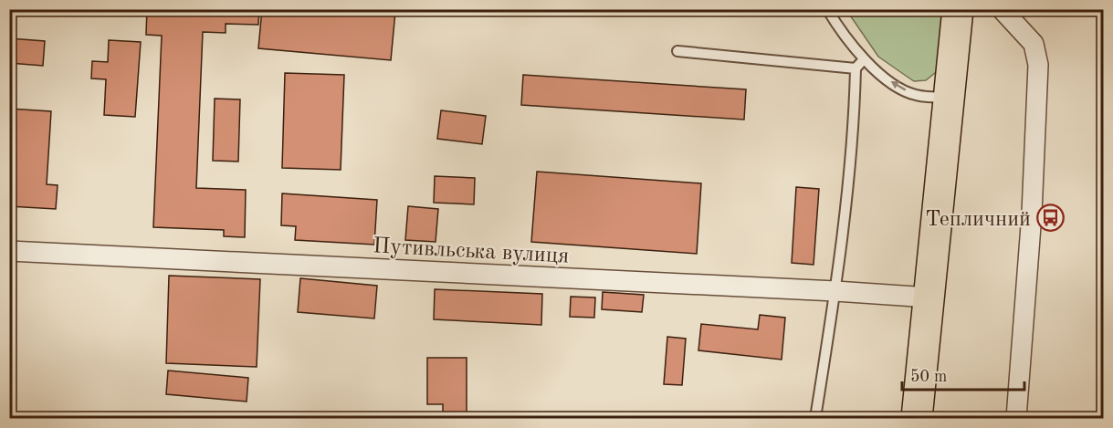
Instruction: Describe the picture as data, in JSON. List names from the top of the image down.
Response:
{
  "streets": {
    "street": ["Путивльська вулиця"]
  },
  "places": {
    "bus stop": ["Тепличний"]
  },
  "scale_bar": "50 m"
}
